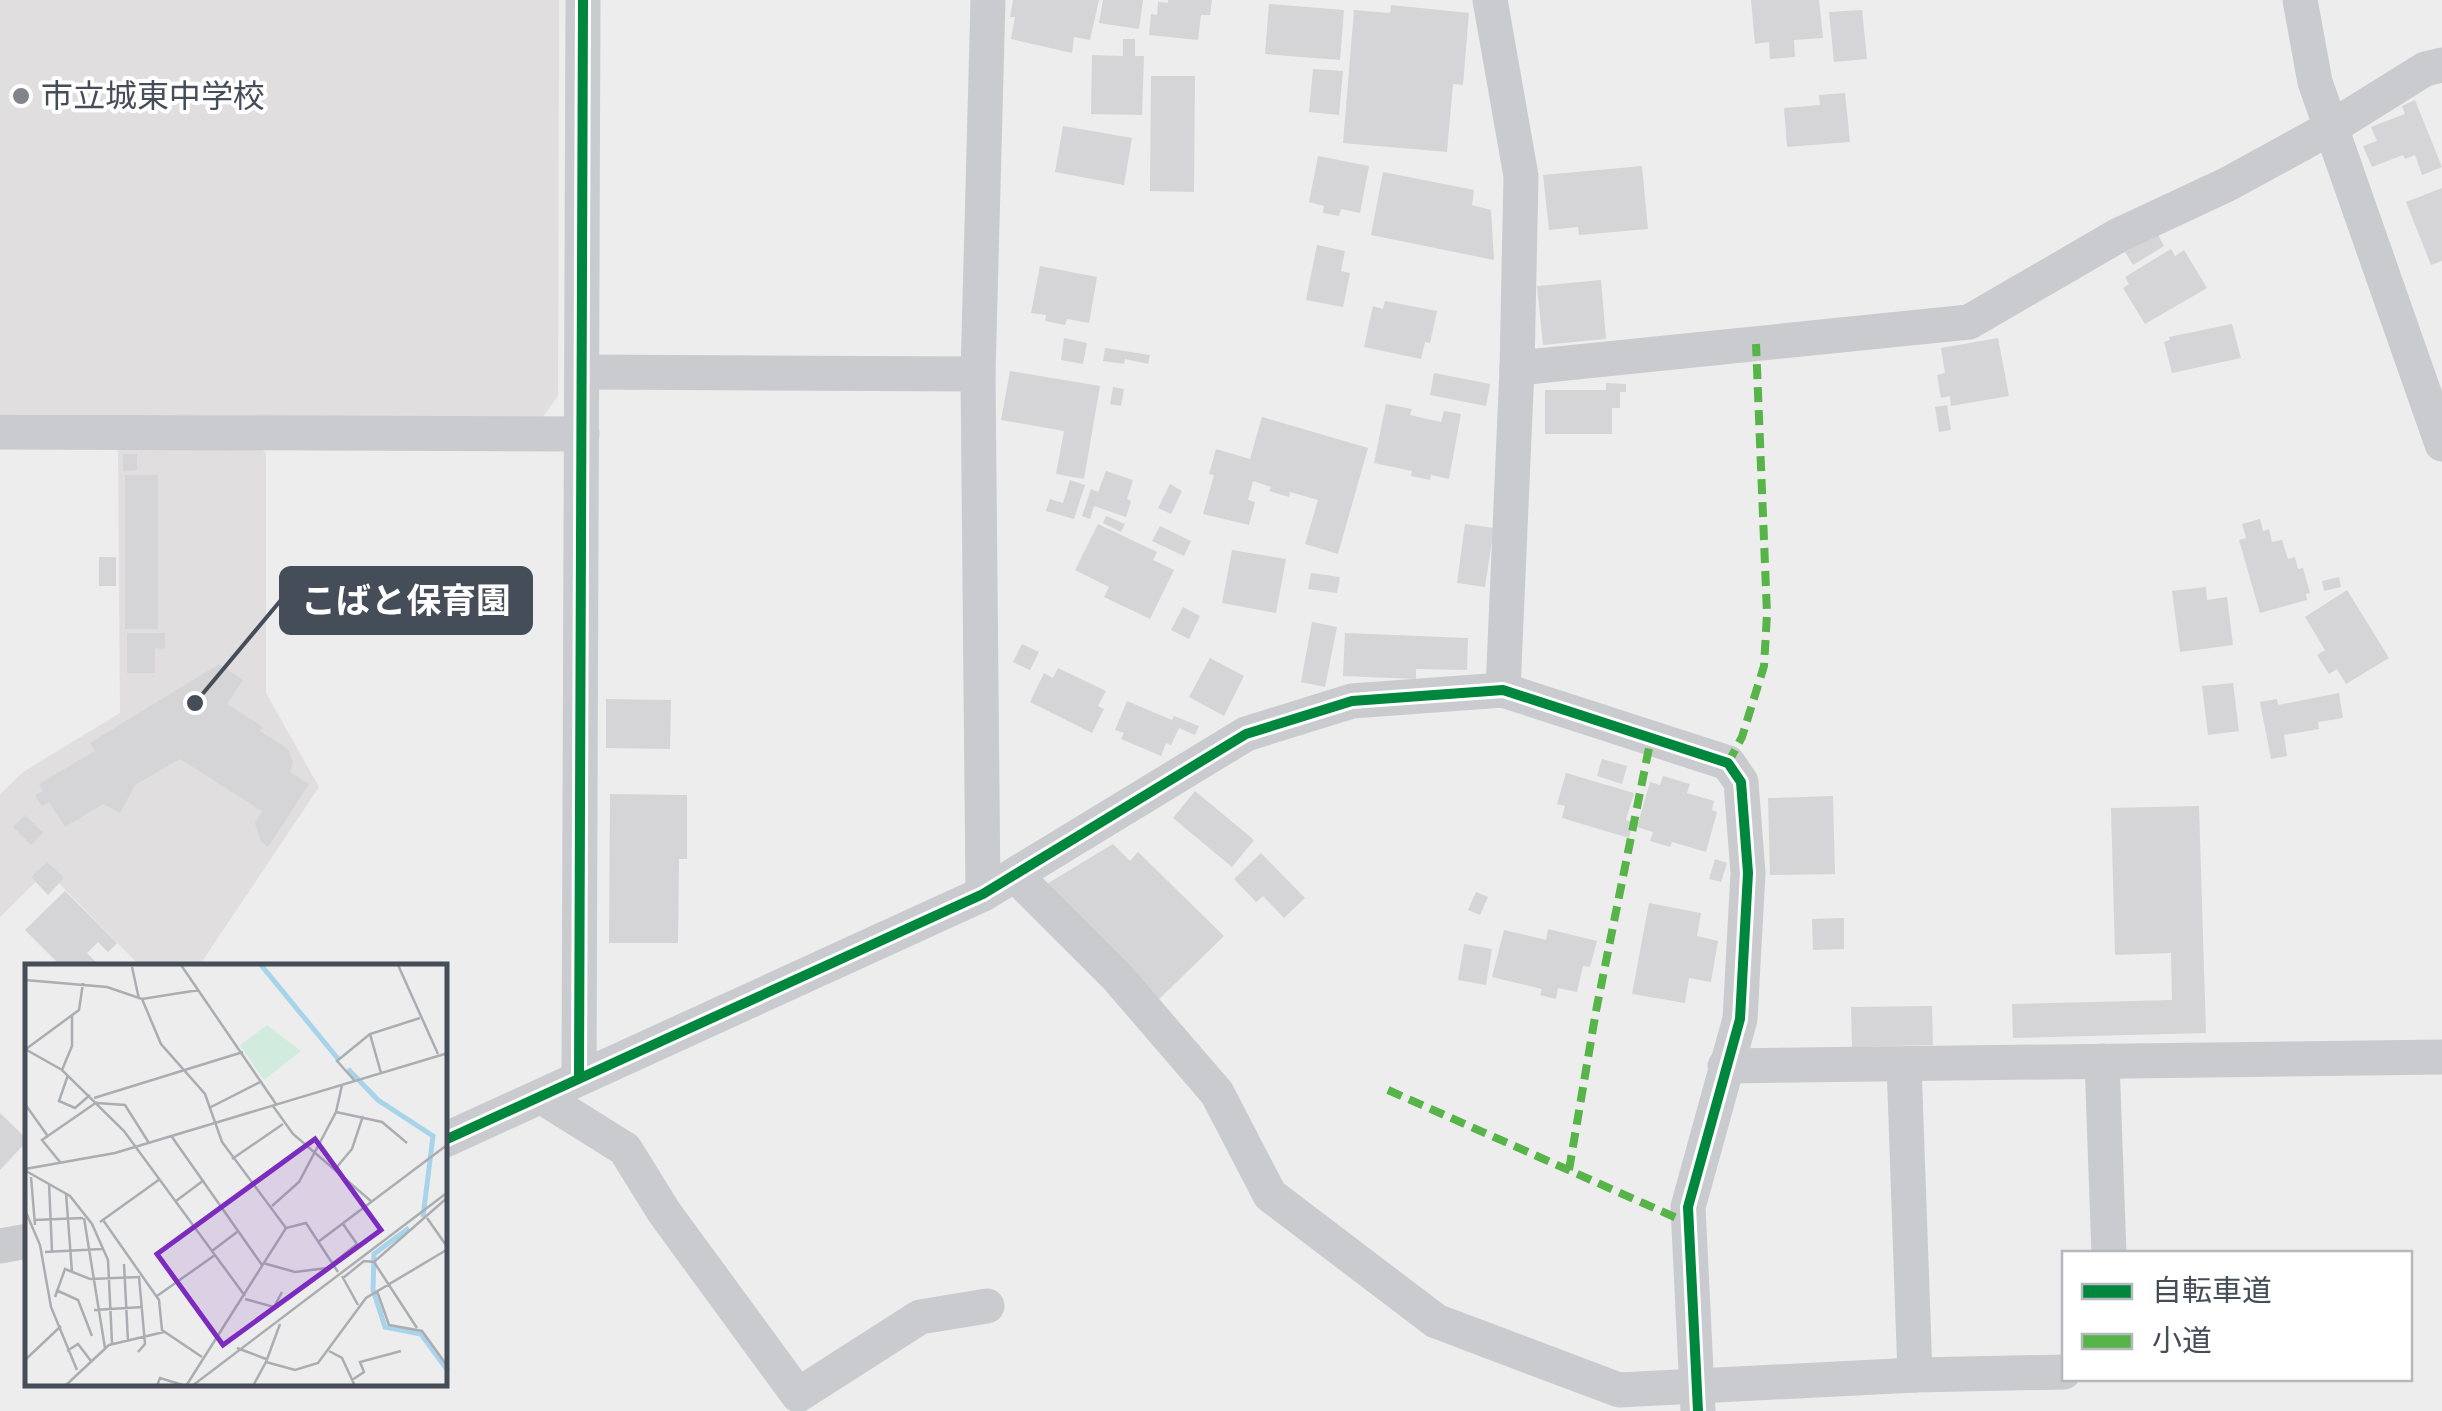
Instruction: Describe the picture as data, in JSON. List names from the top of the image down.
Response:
{
  "places": ["市立城東中学校", "こばと保育園"],
  "legend": ["自転車道", "小道"]
}
